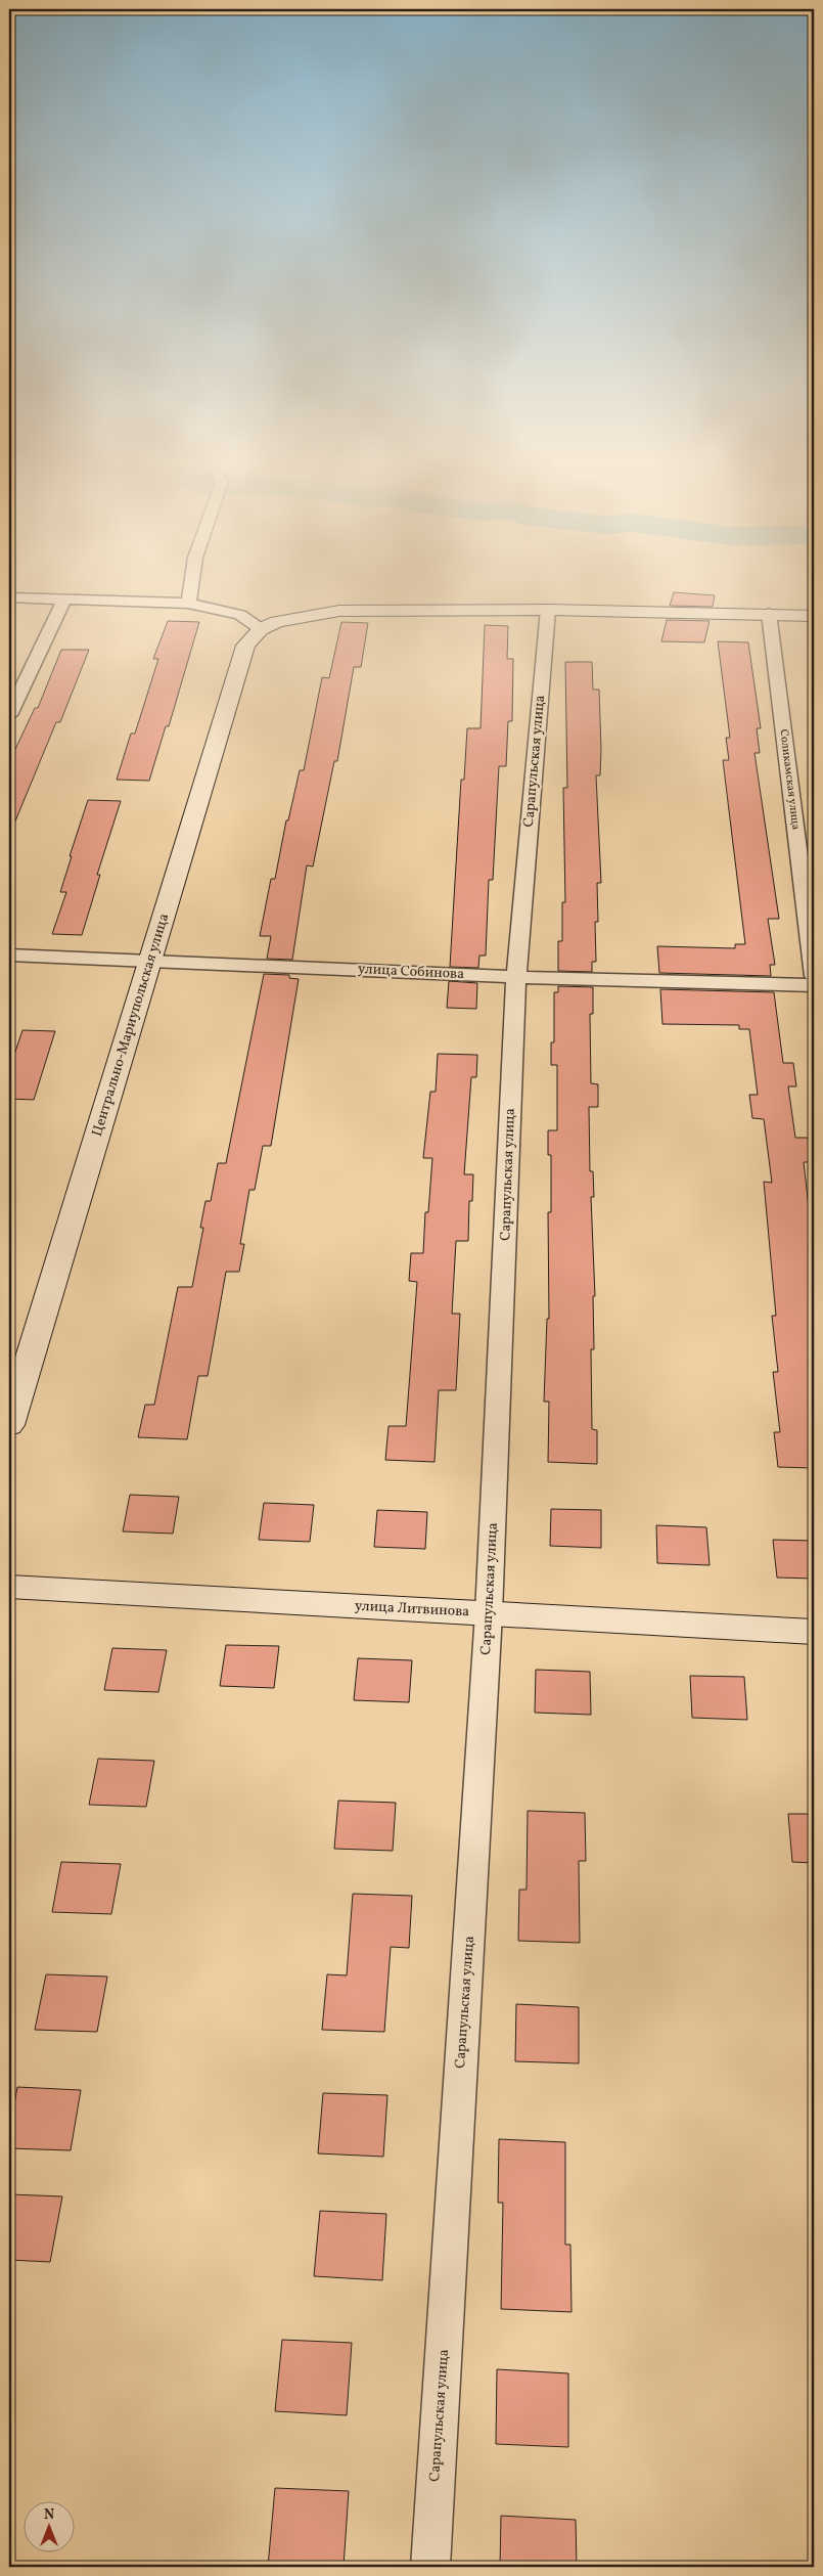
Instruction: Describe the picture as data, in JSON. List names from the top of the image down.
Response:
{
  "streets": {
    "street": [
      "Сарапульская улица",
      "Соликамская улица",
      "улица Собинова",
      "Центрально-Мариупольская улица",
      "улица Литвинова"
    ]
  },
  "crossings": [
    ["Сарапульская улица", "улица Собинова"],
    ["Сарапульская улица", "улица Литвинова"],
    ["улица Собинова", "Центрально-Мариупольская улица"]
  ],
  "north": "top"
}
